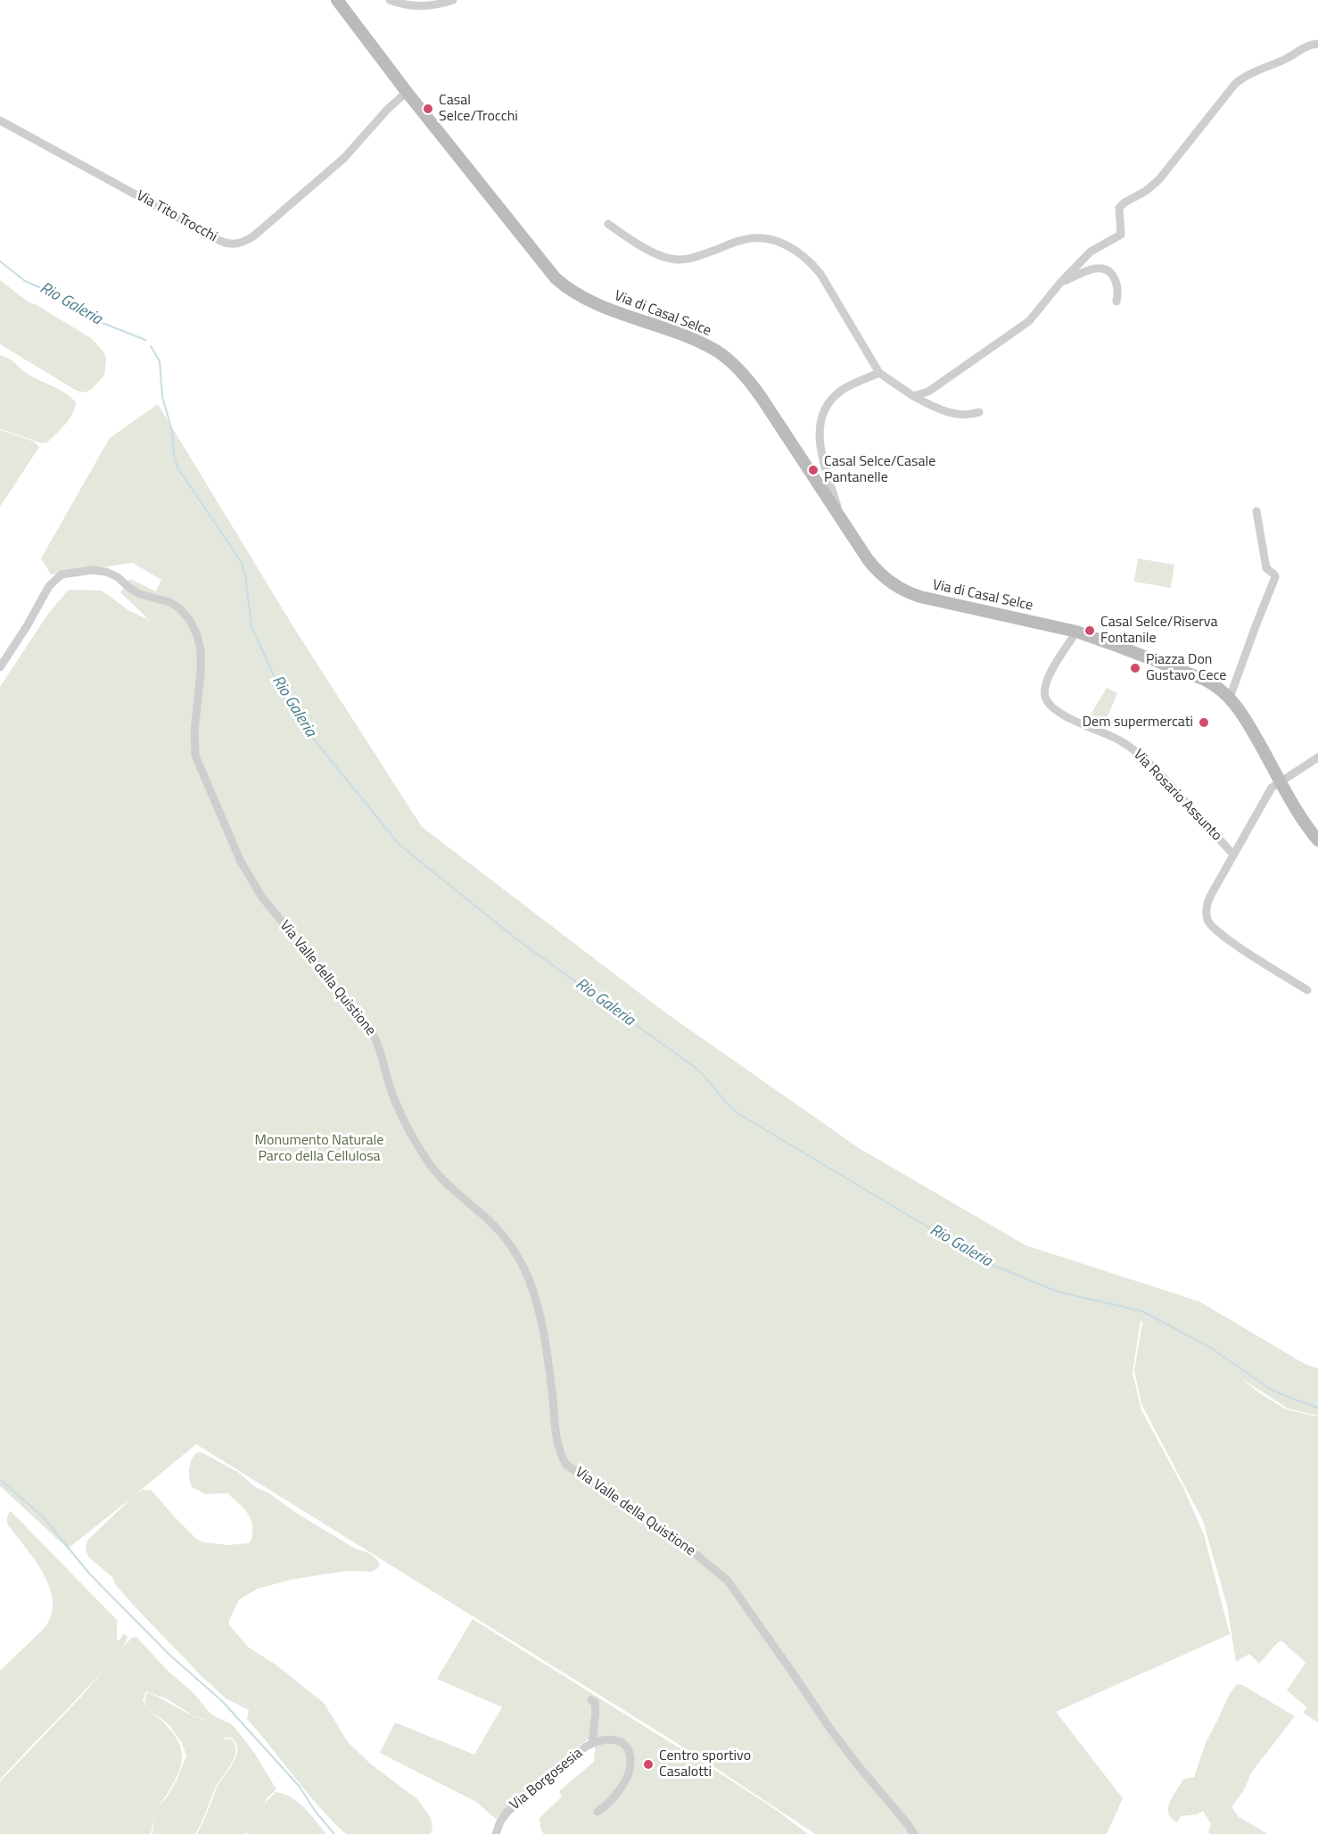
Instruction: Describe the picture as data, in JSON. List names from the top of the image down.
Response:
{
  "streets": {
    "main road": ["Via di Casal Selce"],
    "street": [
      "Via Tito Trocchi",
      "Via Rosario Assunto",
      "Via Valle della Quistione",
      "Via Borgosesia"
    ]
  },
  "crossings": [
    ["Via Tito Trocchi", "Via di Casal Selce"],
    ["Via di Casal Selce", "Via Rosario Assunto"]
  ],
  "water": ["Rio Galeria"],
  "parks": ["Monumento Naturale Parco della Cellulosa"],
  "places": [
    "Casal Selce/Trocchi",
    "Casal Selce/Casale Pantanelle",
    "Casal Selce/Riserva Fontanile",
    "Piazza Don Gustavo Cece",
    "Dem supermercati",
    "Centro sportivo Casalotti"
  ]
}
